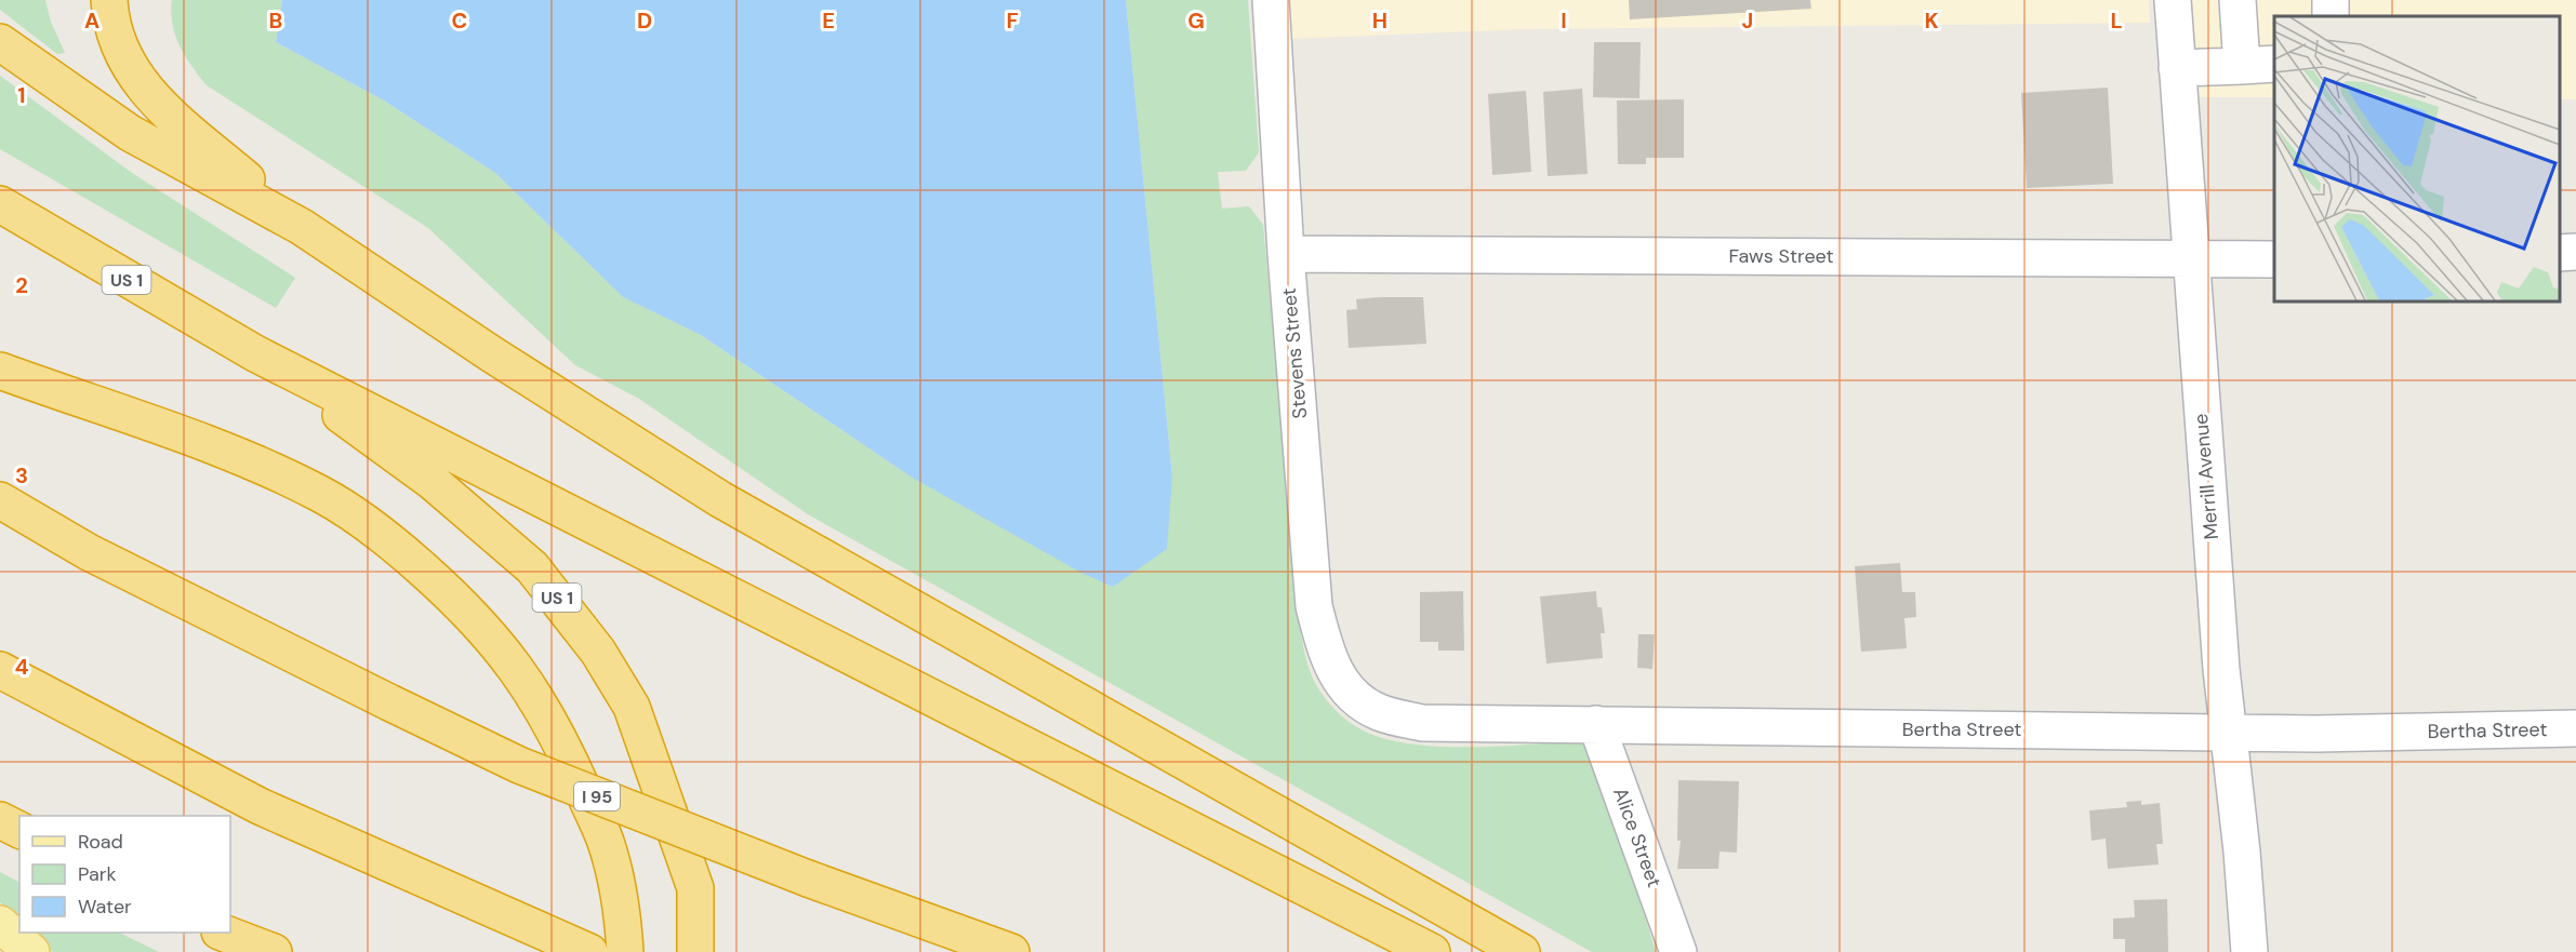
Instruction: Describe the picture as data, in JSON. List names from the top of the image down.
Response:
{
  "streets": {
    "highway": ["US 1", "I 95"],
    "street": [
      "Faws Street",
      "Stevens Street",
      "Merrill Avenue",
      "Bertha Street",
      "Alice Street"
    ]
  },
  "crossings": [
    ["Faws Street", "Stevens Street"],
    ["Faws Street", "Merrill Avenue"],
    ["Stevens Street", "Bertha Street"],
    ["Merrill Avenue", "Bertha Street"],
    ["Bertha Street", "Alice Street"]
  ],
  "legend": ["Road", "Park", "Water"],
  "grid": {
    "columns": [
      "A",
      "B",
      "C",
      "D",
      "E",
      "F",
      "G",
      "H",
      "I",
      "J",
      "K",
      "L"
    ],
    "rows": [
      "1",
      "2",
      "3",
      "4"
    ]
  }
}
